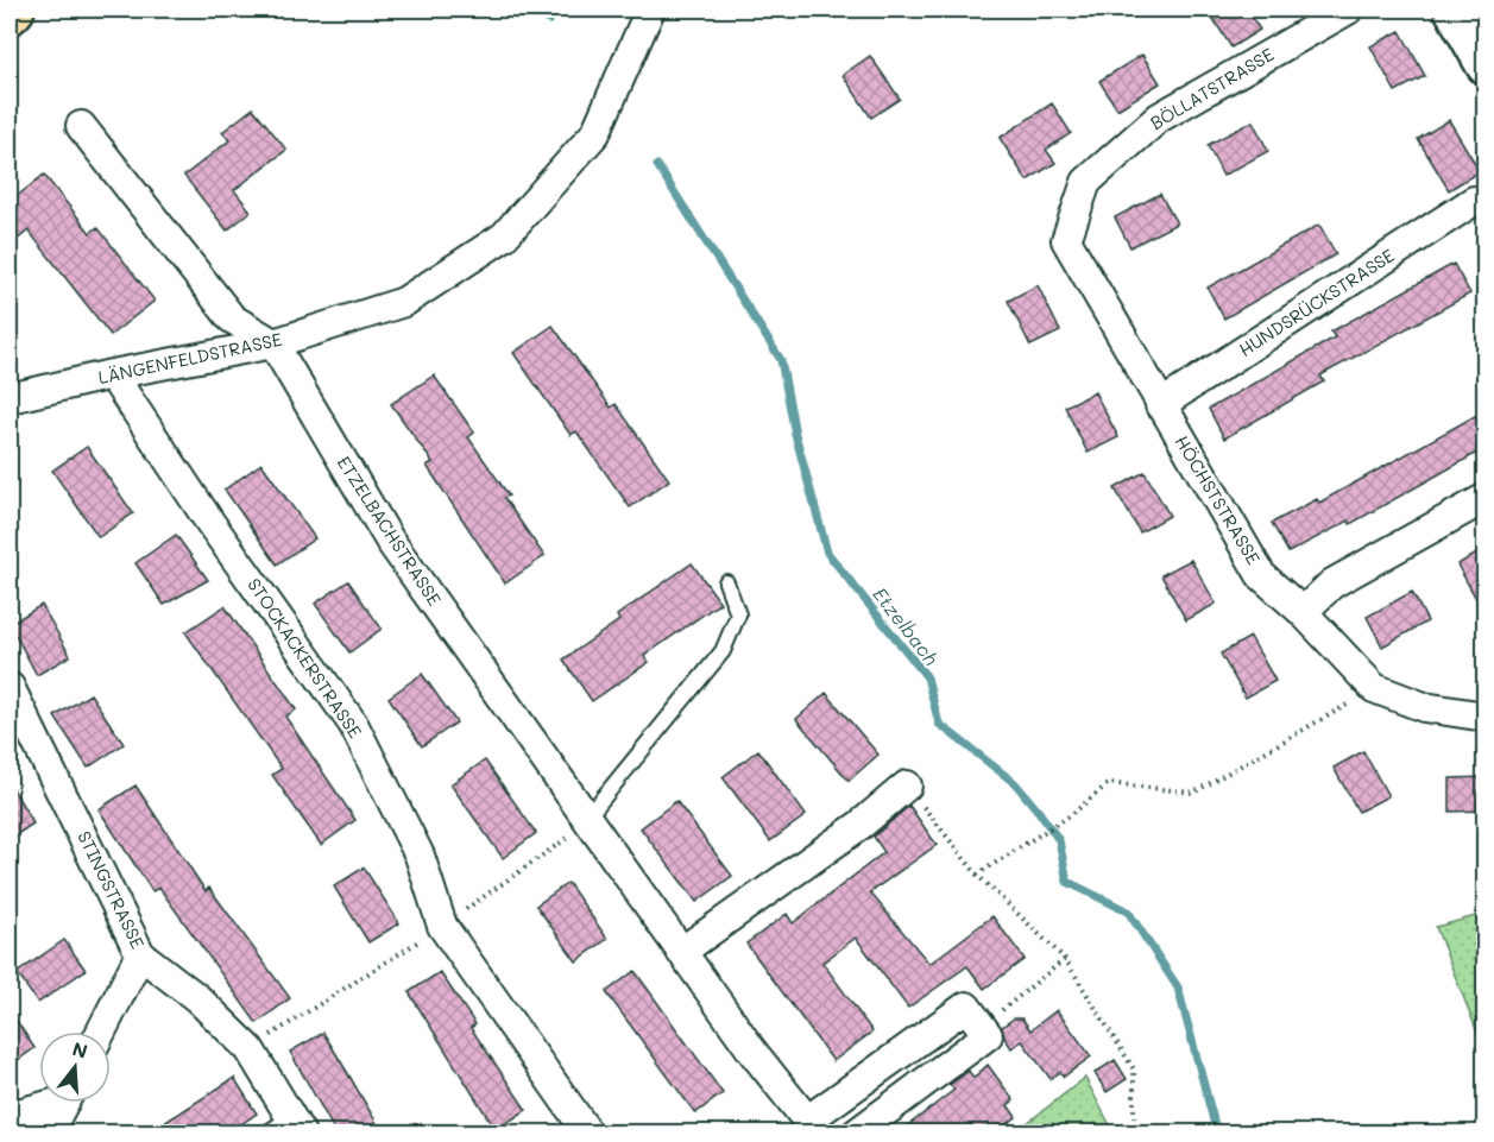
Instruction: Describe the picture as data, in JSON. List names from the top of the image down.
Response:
{
  "streets": {
    "street": [
      "BÖLLATSTRASSE",
      "HUNDSRÜCKSTRASSE",
      "LÄNGENFELDSTRASSE",
      "HÖCHSTSTRASSE",
      "ETZELBACHSTRASSE",
      "STOCKACKERSTRASSE",
      "STINGSTRASSE"
    ]
  },
  "crossings": [
    ["BÖLLATSTRASSE", "HÖCHSTSTRASSE"],
    ["HUNDSRÜCKSTRASSE", "HÖCHSTSTRASSE"],
    ["LÄNGENFELDSTRASSE", "ETZELBACHSTRASSE"],
    ["LÄNGENFELDSTRASSE", "STOCKACKERSTRASSE"]
  ],
  "water": ["Etzelbach"],
  "north": "top"
}
